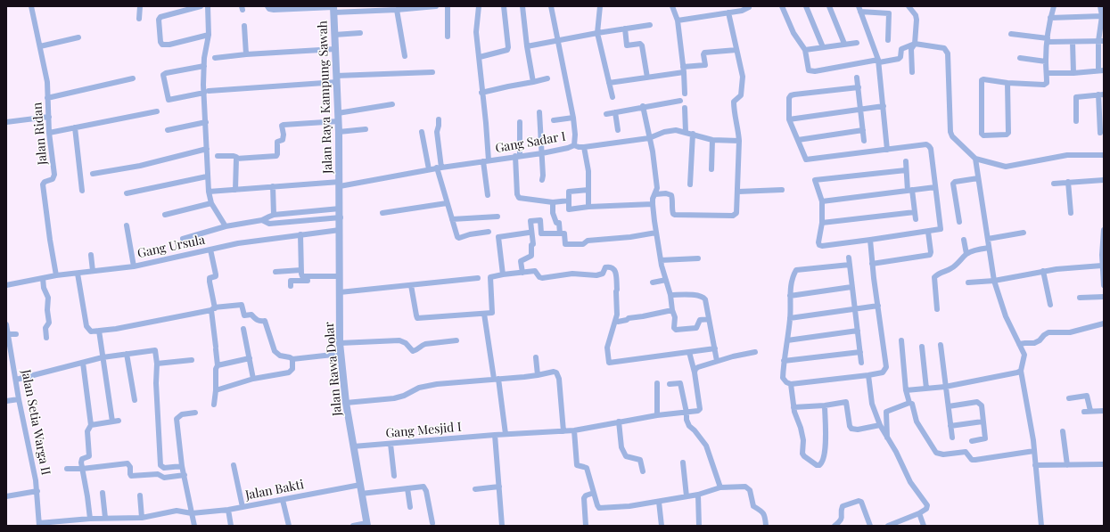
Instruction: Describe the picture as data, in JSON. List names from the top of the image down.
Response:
{
  "streets": {
    "street": [
      "Jalan Raya Kampung Sawah",
      "Jalan Ridan",
      "Gang Sadar I",
      "Gang Ursula",
      "Jalan Rawa Dolar",
      "Jalan Setia Warga II",
      "Gang Mesjid I",
      "Jalan Bakti"
    ]
  },
  "crossings": [
    ["Jalan Raya Kampung Sawah", "Gang Sadar I"],
    ["Jalan Raya Kampung Sawah", "Jalan Rawa Dolar"],
    ["Jalan Ridan", "Gang Ursula"],
    ["Gang Sadar I", "Jalan Rawa Dolar"],
    ["Gang Ursula", "Jalan Rawa Dolar"],
    ["Jalan Rawa Dolar", "Gang Mesjid I"],
    ["Jalan Rawa Dolar", "Jalan Bakti"],
    ["Jalan Setia Warga II", "Jalan Bakti"]
  ]
}
